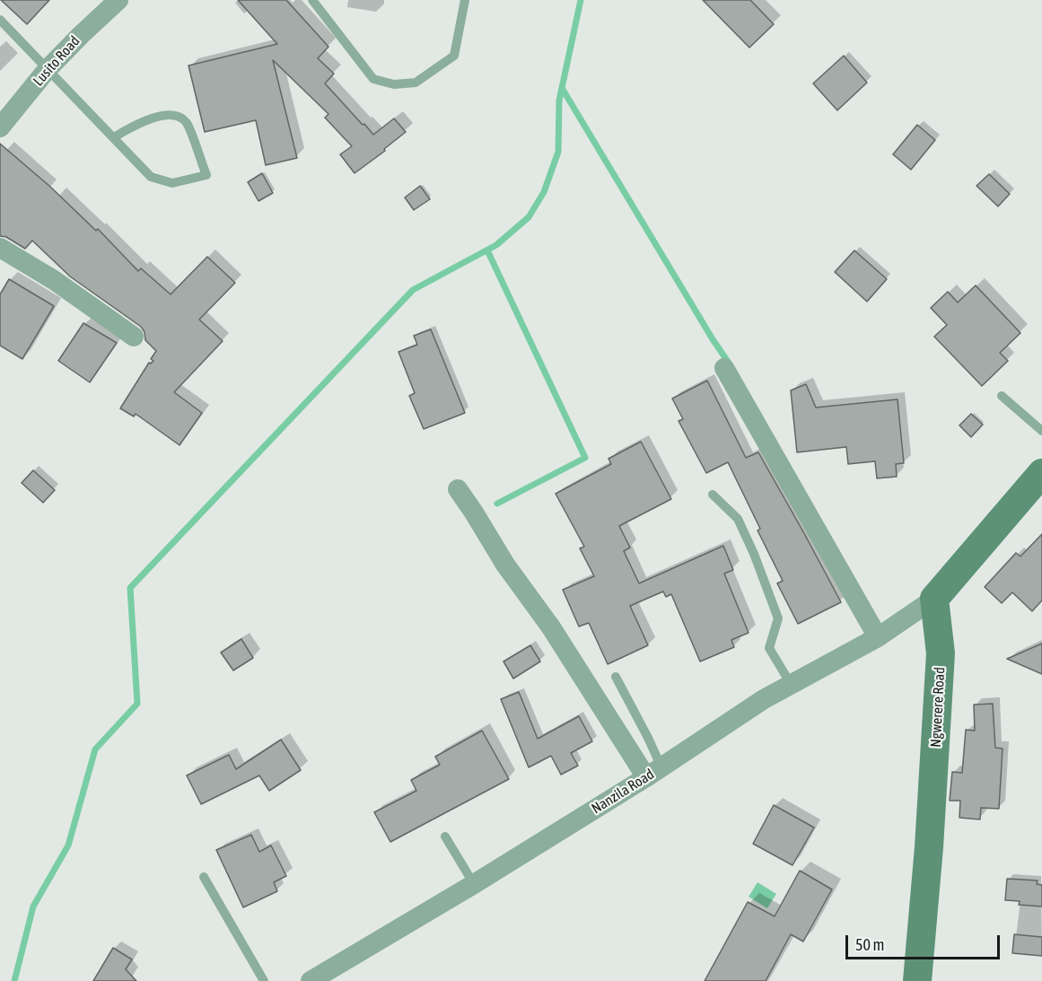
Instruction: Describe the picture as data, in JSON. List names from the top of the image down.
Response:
{
  "streets": {
    "street": ["Lusito Road", "Ngwerere Road", "Nanzila Road"]
  },
  "crossings": [
    ["Ngwerere Road", "Nanzila Road"]
  ],
  "scale_bar": "50 m"
}
